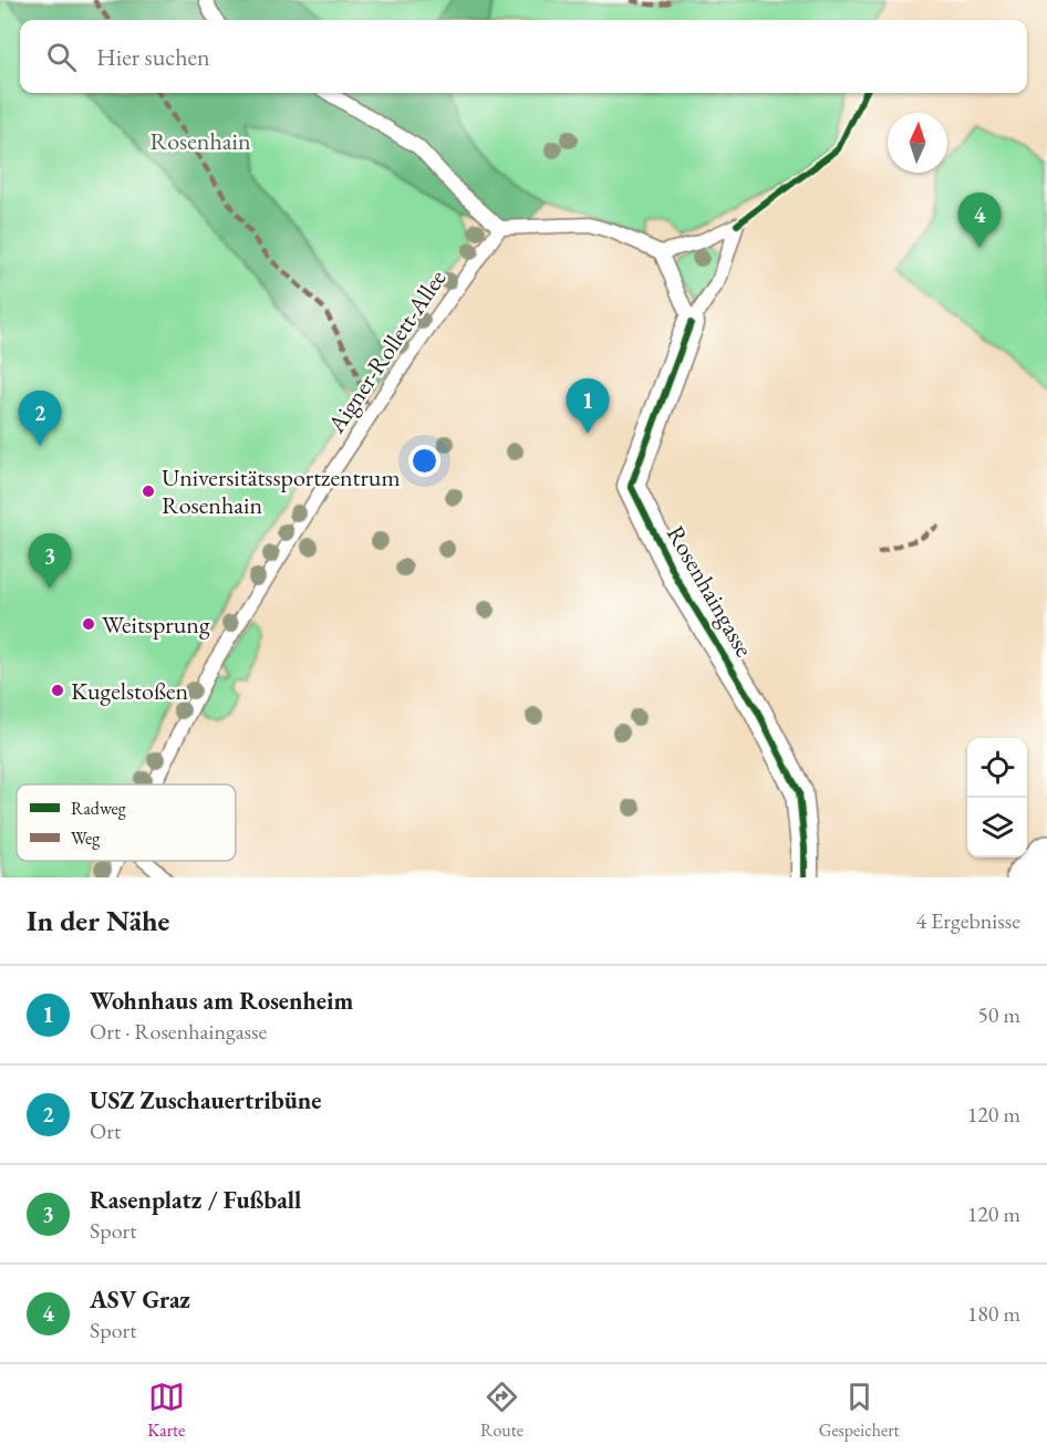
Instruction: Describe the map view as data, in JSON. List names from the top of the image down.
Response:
{
  "streets": {
    "street": ["Rosenhaingasse"],
    "lane": ["Aigner-Rollett-Allee"]
  },
  "parks": ["Rosenhain"],
  "places": ["Universitätssportzentrum Rosenhain", "Weitsprung", "Kugelstoßen"],
  "legend": ["Radweg", "Weg"],
  "north": "top",
  "page": {
    "search": "Hier suchen",
    "pins": [
      "4",
      "1",
      "2",
      "3"
    ],
    "heading": ["In der Nähe", "4 Ergebnisse"],
    "list": [
      {
        "mark": "1",
        "name": "Wohnhaus am Rosenheim",
        "note": "Ort · Rosenhaingasse",
        "value": "50 m"
      },
      {
        "mark": "2",
        "name": "USZ Zuschauertribüne",
        "note": "Ort",
        "value": "120 m"
      },
      {
        "mark": "3",
        "name": "Rasenplatz / Fußball",
        "note": "Sport",
        "value": "120 m"
      },
      {
        "mark": "4",
        "name": "ASV Graz",
        "note": "Sport",
        "value": "180 m"
      }
    ],
    "nav": ["Karte", "Route", "Gespeichert"]
  }
}
